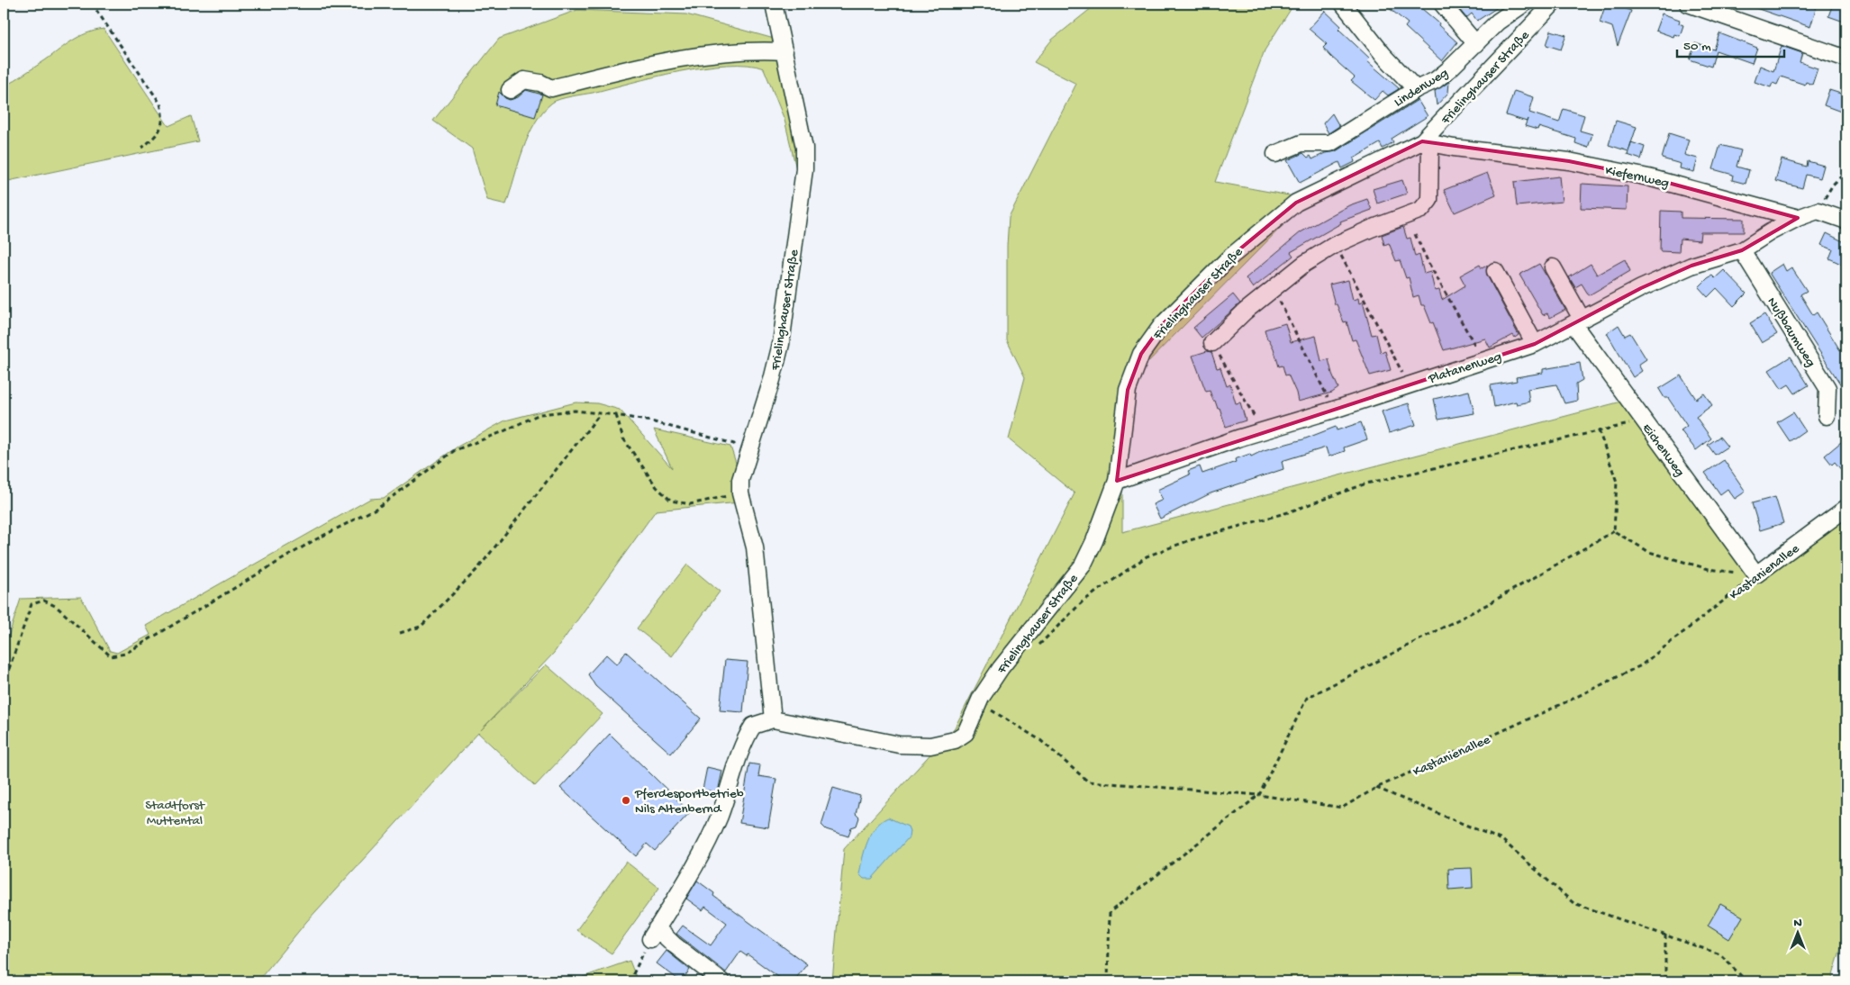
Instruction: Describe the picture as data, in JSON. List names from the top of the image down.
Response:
{
  "streets": {
    "street": [
      "Frielinghauser Straße",
      "Lindenweg",
      "Kiefernweg",
      "Nußbaumweg",
      "Platanenweg",
      "Eichenweg",
      "Kastanienallee"
    ]
  },
  "crossings": [
    ["Frielinghauser Straße", "Kiefernweg"],
    ["Frielinghauser Straße", "Platanenweg"],
    ["Kiefernweg", "Platanenweg"],
    ["Nußbaumweg", "Platanenweg"],
    ["Platanenweg", "Eichenweg"],
    ["Eichenweg", "Kastanienallee"]
  ],
  "parks": ["Stadtforst Muttental"],
  "places": ["Pferdesportbetrieb Nils Altenbernd"],
  "scale_bar": "50 m",
  "north": "top"
}
